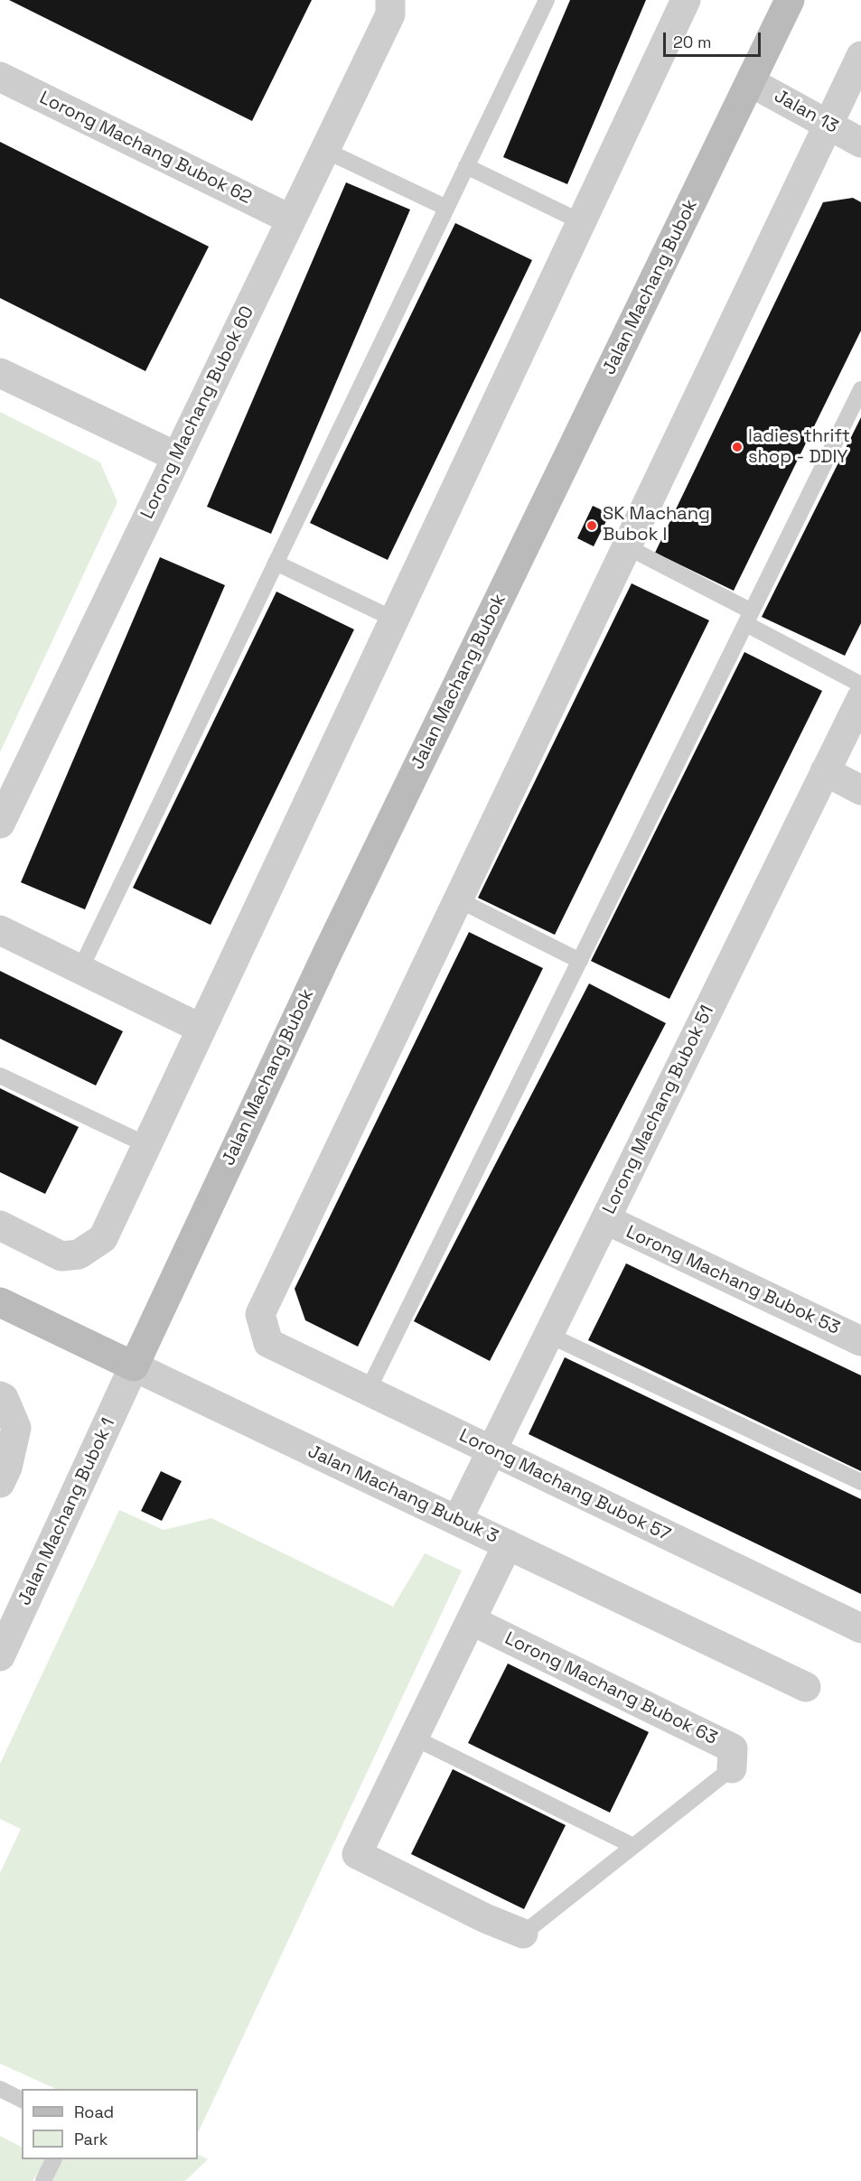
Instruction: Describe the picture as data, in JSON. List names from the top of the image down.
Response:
{
  "streets": {
    "main road": ["Jalan Machang Bubok", "Jalan Machang Bubuk 3"],
    "street": [
      "Jalan 13",
      "Lorong Machang Bubok 62",
      "Lorong Machang Bubok 60",
      "Lorong Machang Bubok 51",
      "Lorong Machang Bubok 53",
      "Lorong Machang Bubok 57",
      "Jalan Machang Bubok 1",
      "Lorong Machang Bubok 63"
    ]
  },
  "crossings": [
    ["Jalan 13", "Jalan Machang Bubok"],
    ["Lorong Machang Bubok 62", "Lorong Machang Bubok 60"],
    ["Jalan Machang Bubok", "Jalan Machang Bubuk 3"],
    ["Jalan Machang Bubok", "Jalan Machang Bubok 1"],
    ["Lorong Machang Bubok 51", "Lorong Machang Bubok 53"],
    ["Lorong Machang Bubok 51", "Lorong Machang Bubok 57"],
    ["Lorong Machang Bubok 51", "Jalan Machang Bubuk 3"],
    ["Jalan Machang Bubuk 3", "Jalan Machang Bubok 1"]
  ],
  "places": ["ladies thrift shop - DDIY", "SK Machang Bubok I"],
  "legend": ["Road", "Park"],
  "scale_bar": "20 m"
}
